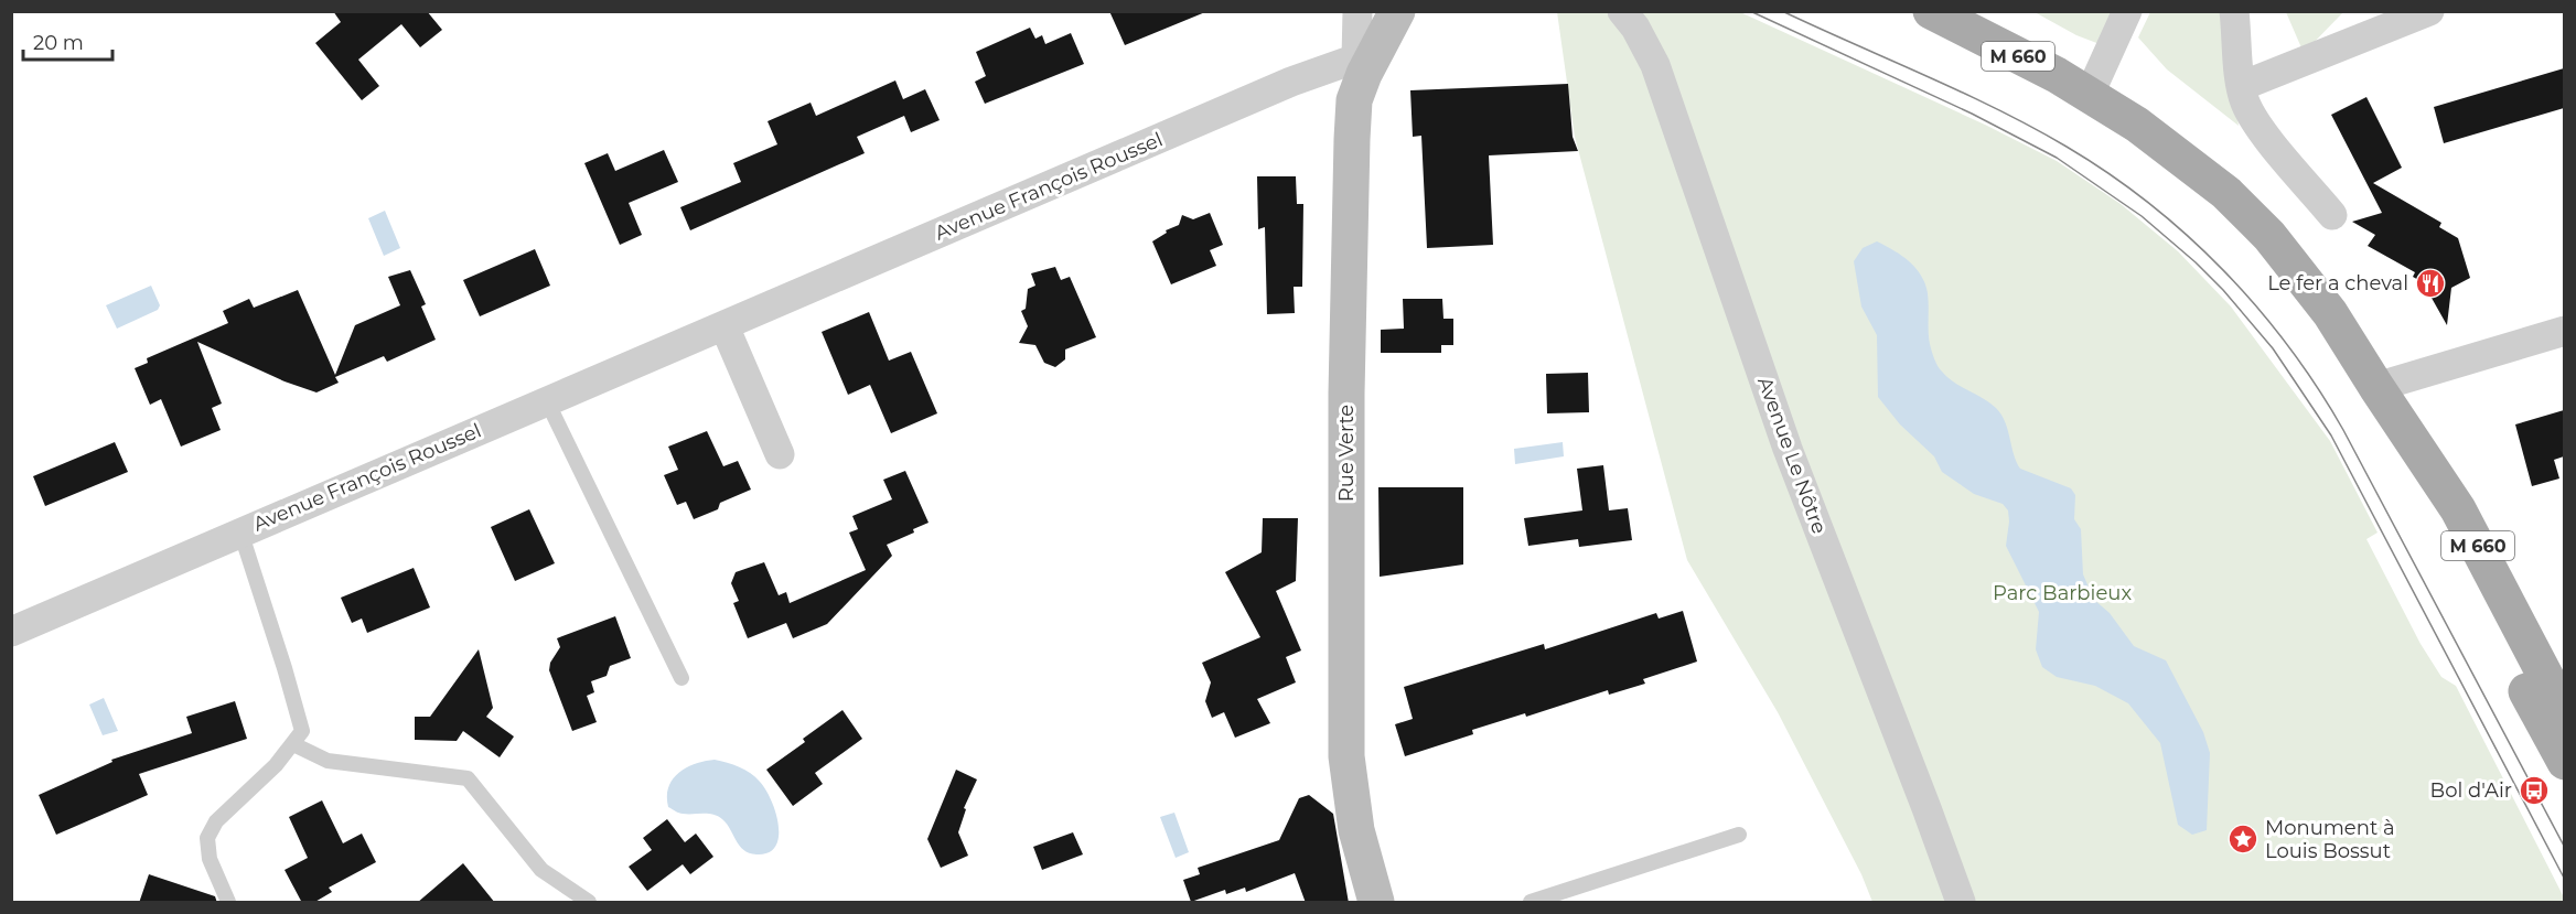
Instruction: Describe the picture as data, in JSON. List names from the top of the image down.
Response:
{
  "streets": {
    "main road": ["M 660"],
    "street": ["Avenue François Roussel", "Rue Verte", "Avenue Le Nôtre"]
  },
  "crossings": [
    ["Avenue François Roussel", "Rue Verte"]
  ],
  "parks": ["Parc Barbieux"],
  "places": {
    "restaurant": ["Le fer a cheval"],
    "bus stop": ["Bol d'Air"],
    "place": ["Monument à Louis Bossut"]
  },
  "scale_bar": "20 m"
}
